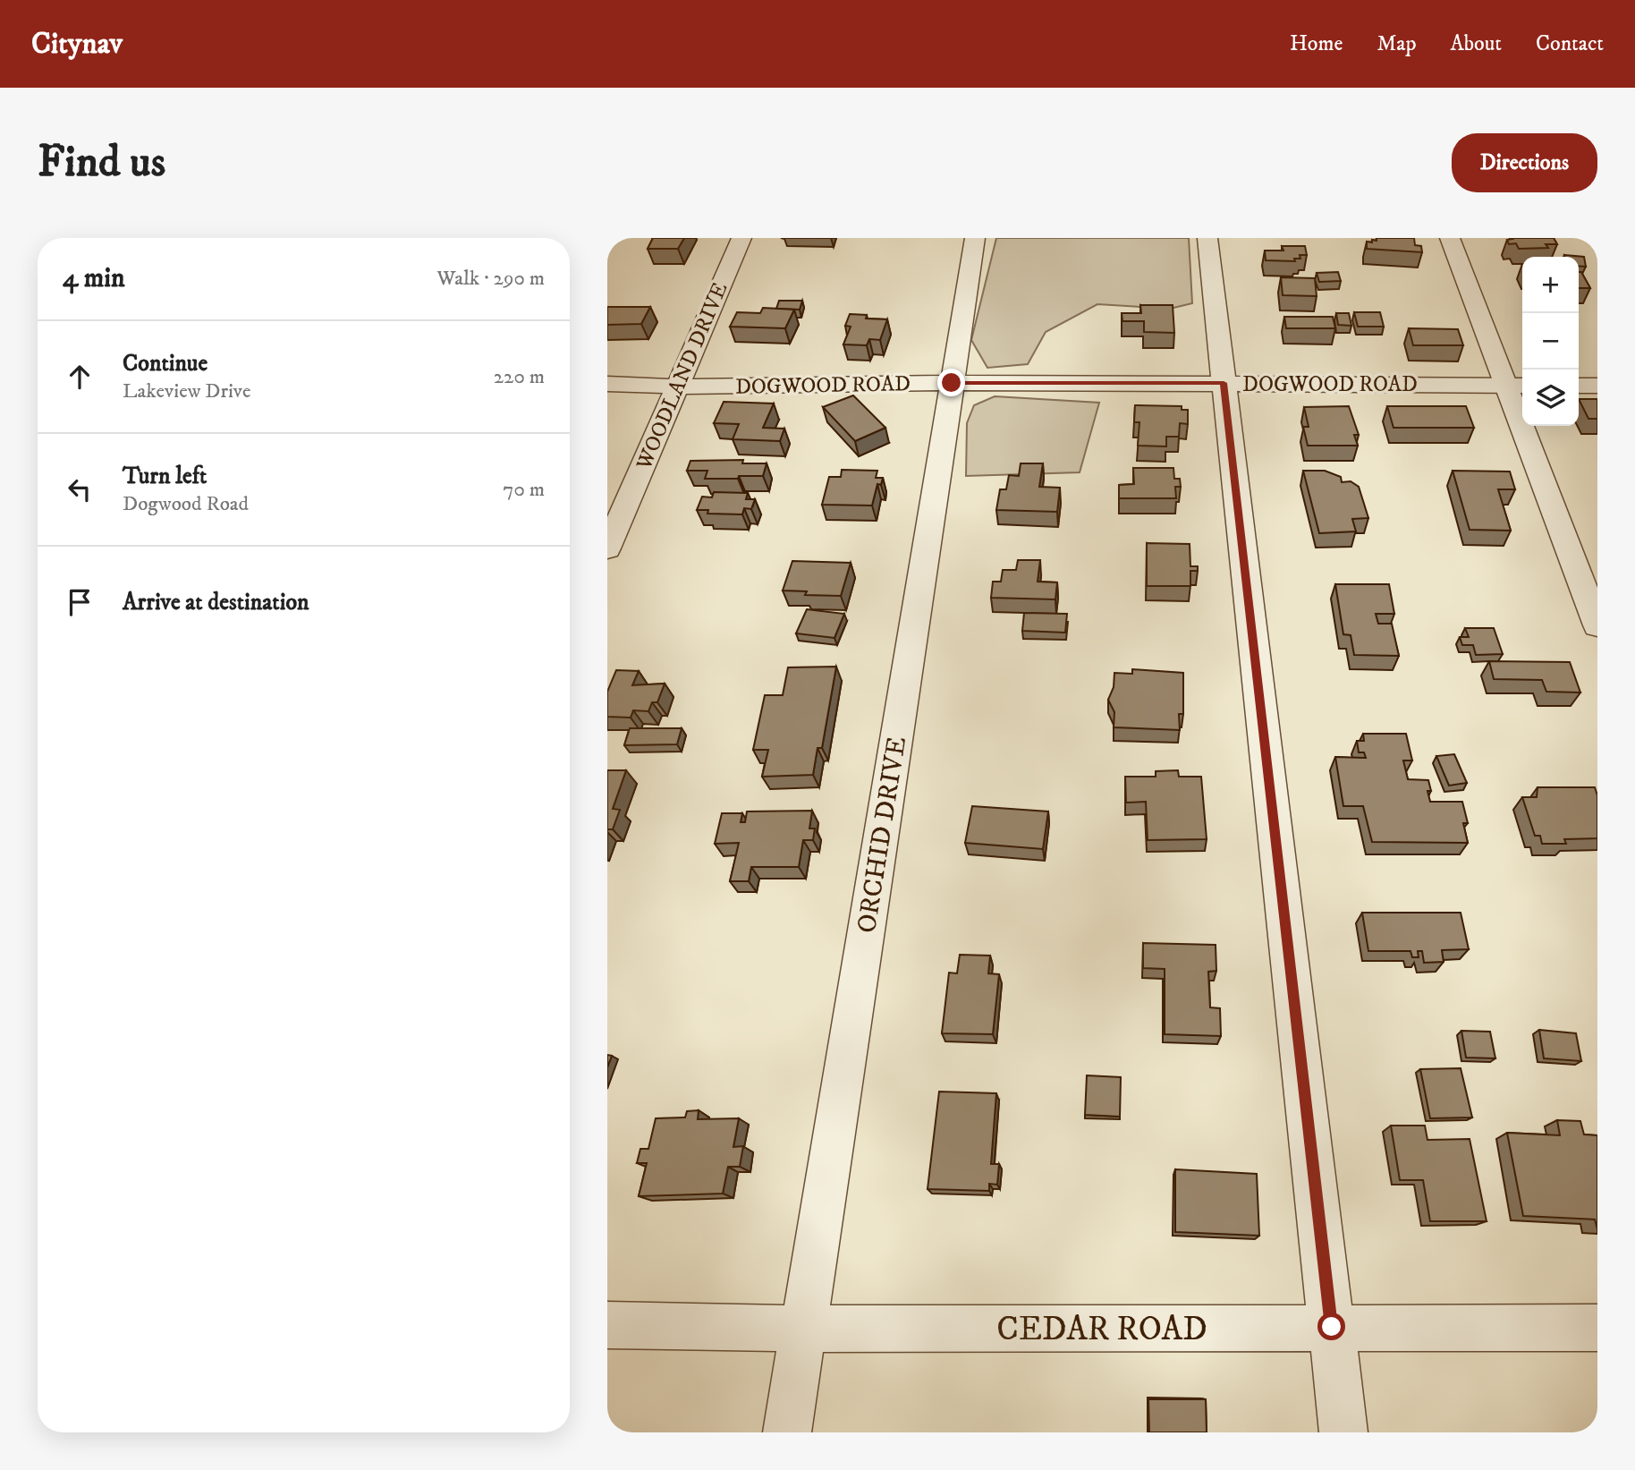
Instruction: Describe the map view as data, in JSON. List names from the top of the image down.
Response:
{
  "streets": {
    "street": [
      "WOODLAND DRIVE",
      "DOGWOOD ROAD",
      "ORCHID DRIVE",
      "CEDAR ROAD"
    ]
  },
  "crossings": [
    ["WOODLAND DRIVE", "DOGWOOD ROAD"],
    ["DOGWOOD ROAD", "ORCHID DRIVE"],
    ["ORCHID DRIVE", "CEDAR ROAD"]
  ],
  "page": {
    "header": "Citynav",
    "nav": [
      "Home",
      "Map",
      "About",
      "Contact"
    ],
    "buttons": "Directions",
    "title": "Find us",
    "heading": ["4 min", "Walk · 290 m"],
    "map_buttons": ["+", "−"],
    "list": [
      ["Continue", "Lakeview Drive", "220 m"],
      ["Turn left", "Dogwood Road", "70 m"],
      "Arrive at destination"
    ]
  }
}
